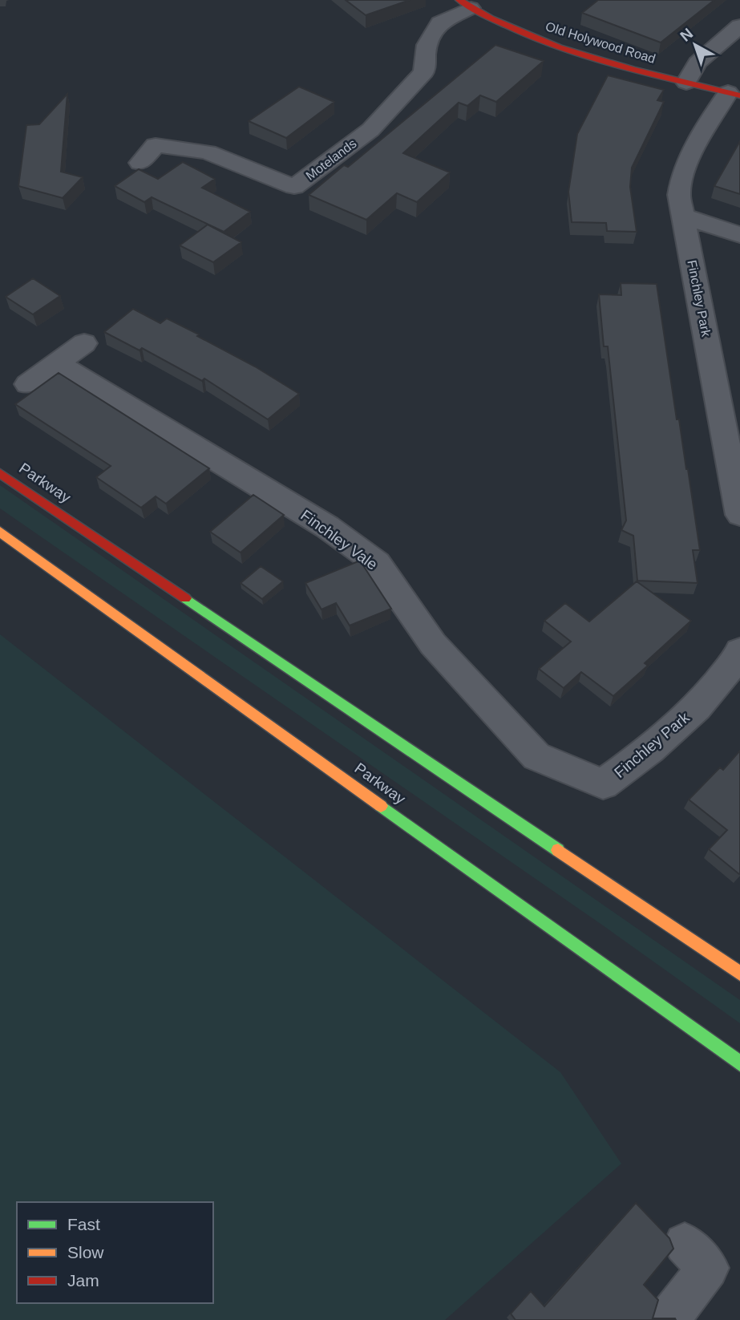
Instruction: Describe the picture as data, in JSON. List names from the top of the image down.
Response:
{
  "streets": {
    "main road": ["Old Holywood Road", "Parkway"],
    "street": ["Motelands", "Finchley Park", "Finchley Vale"]
  },
  "crossings": [
    ["Old Holywood Road", "Motelands"],
    ["Old Holywood Road", "Finchley Park"],
    ["Finchley Park", "Finchley Vale"]
  ],
  "legend": ["Fast", "Slow", "Jam"],
  "north": "top left"
}
